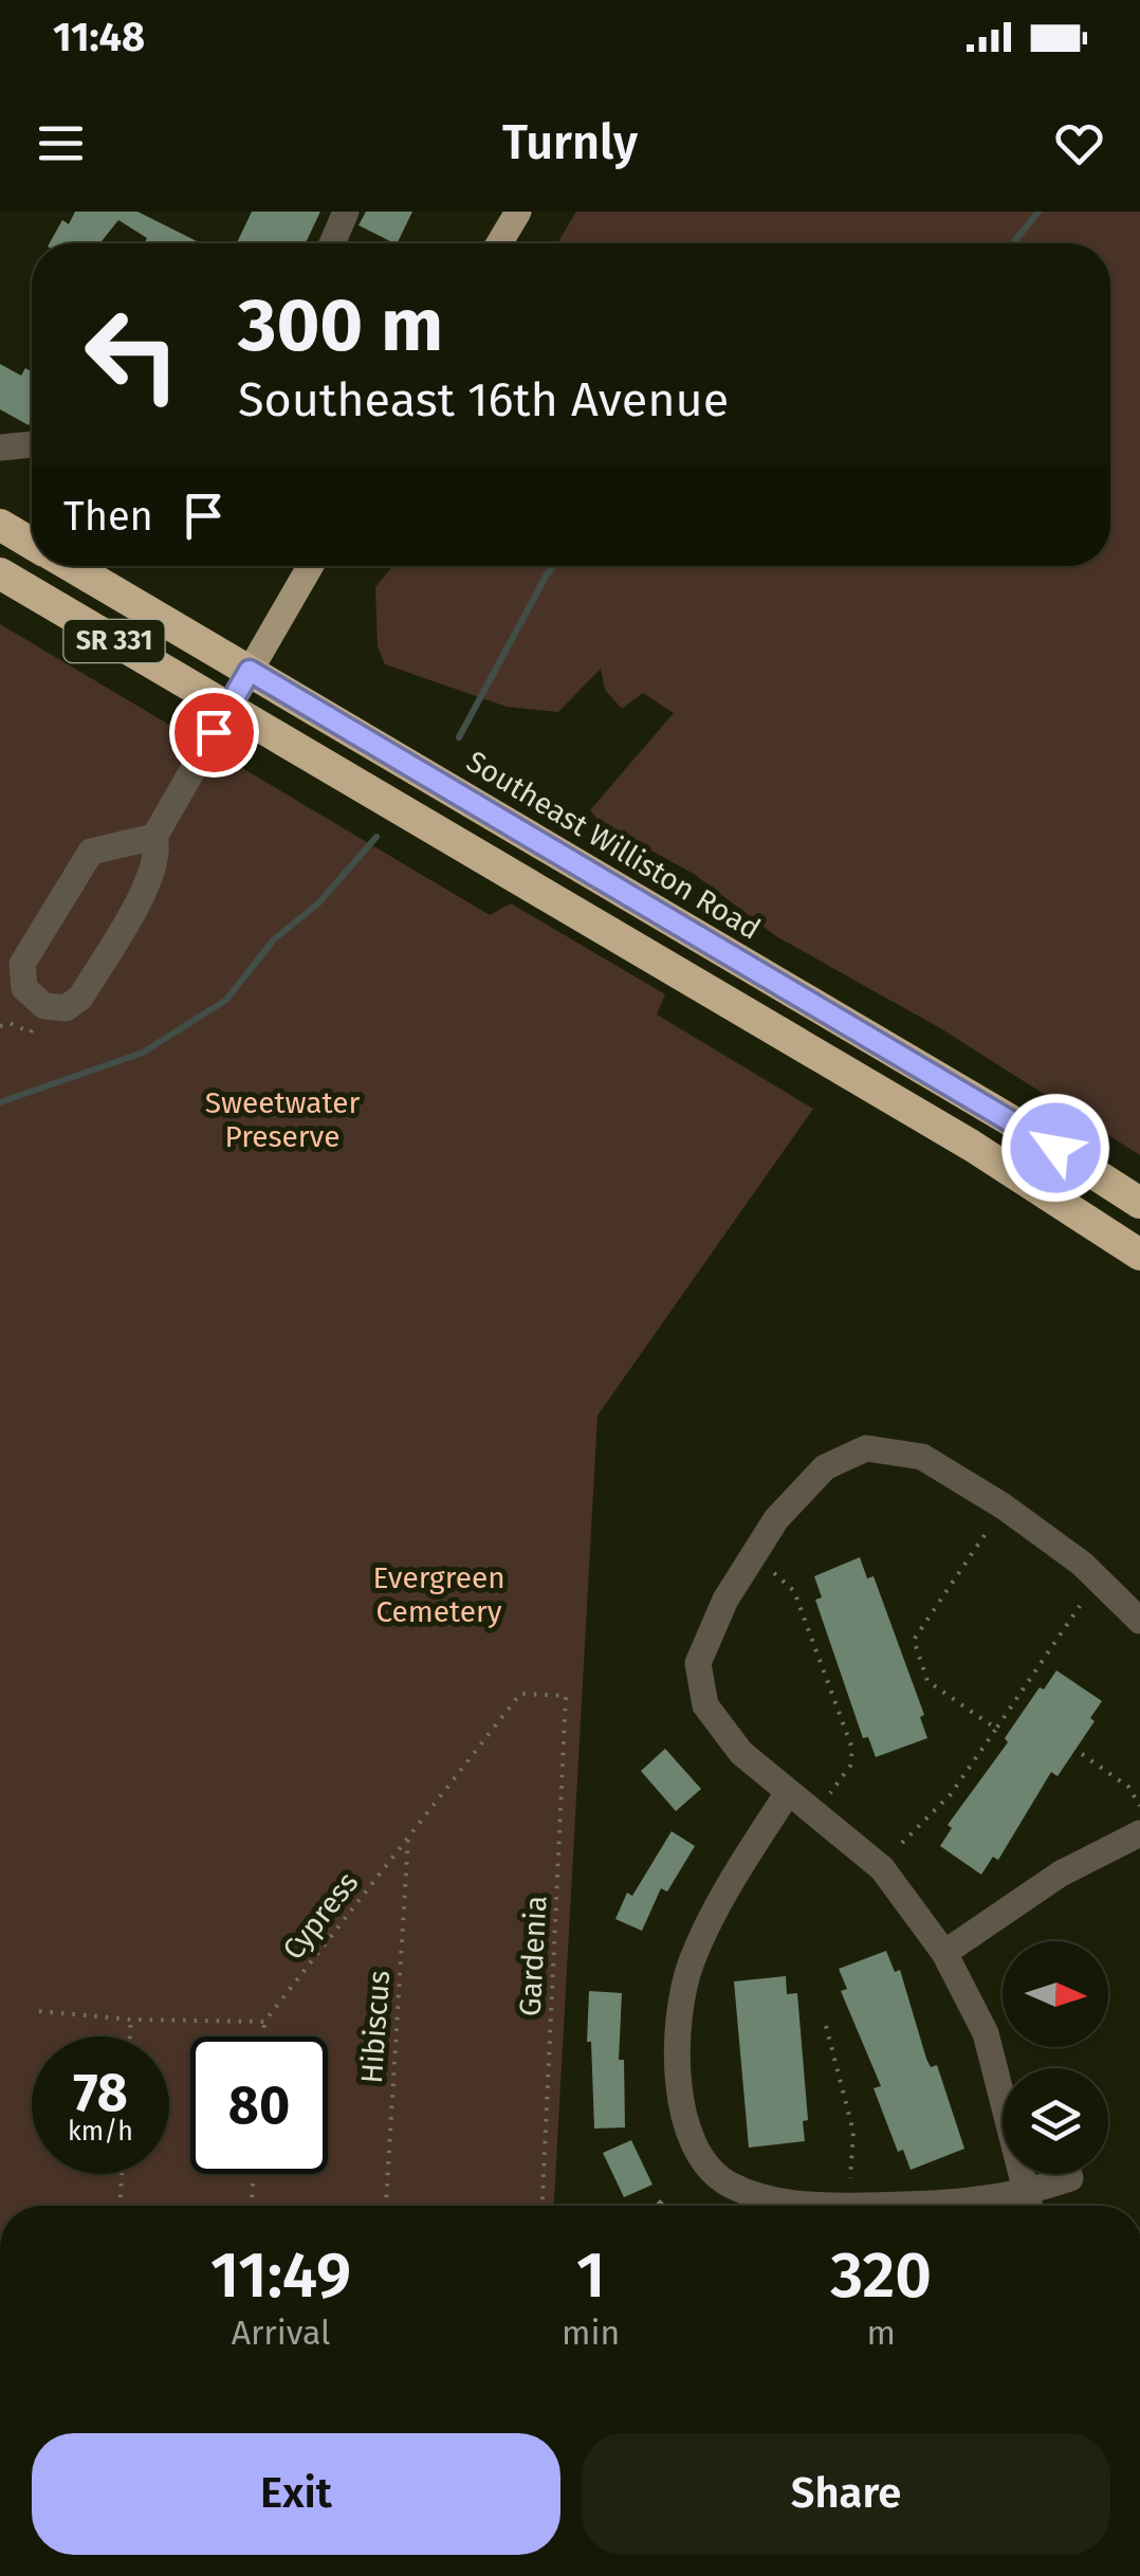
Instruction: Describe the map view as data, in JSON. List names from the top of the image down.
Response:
{
  "streets": {
    "highway": ["SR 331", "Southeast Williston Road"],
    "path": ["Cypress", "Gardenia", "Hibiscus"]
  },
  "crossings": [
    ["Cypress", "Gardenia"],
    ["Cypress", "Hibiscus"]
  ],
  "parks": ["Sweetwater Preserve", "Evergreen Cemetery"],
  "north": "right",
  "page": {
    "status": "11:48",
    "header": "Turnly",
    "turn": ["300 m", "Southeast 16th Avenue"],
    "then": "Then",
    "speed": "78 km/h",
    "limit": "80",
    "eta": [
      "11:49",
      "Arrival",
      "1",
      "min",
      "320",
      "m"
    ],
    "buttons": ["Exit", "Share"]
  }
}
